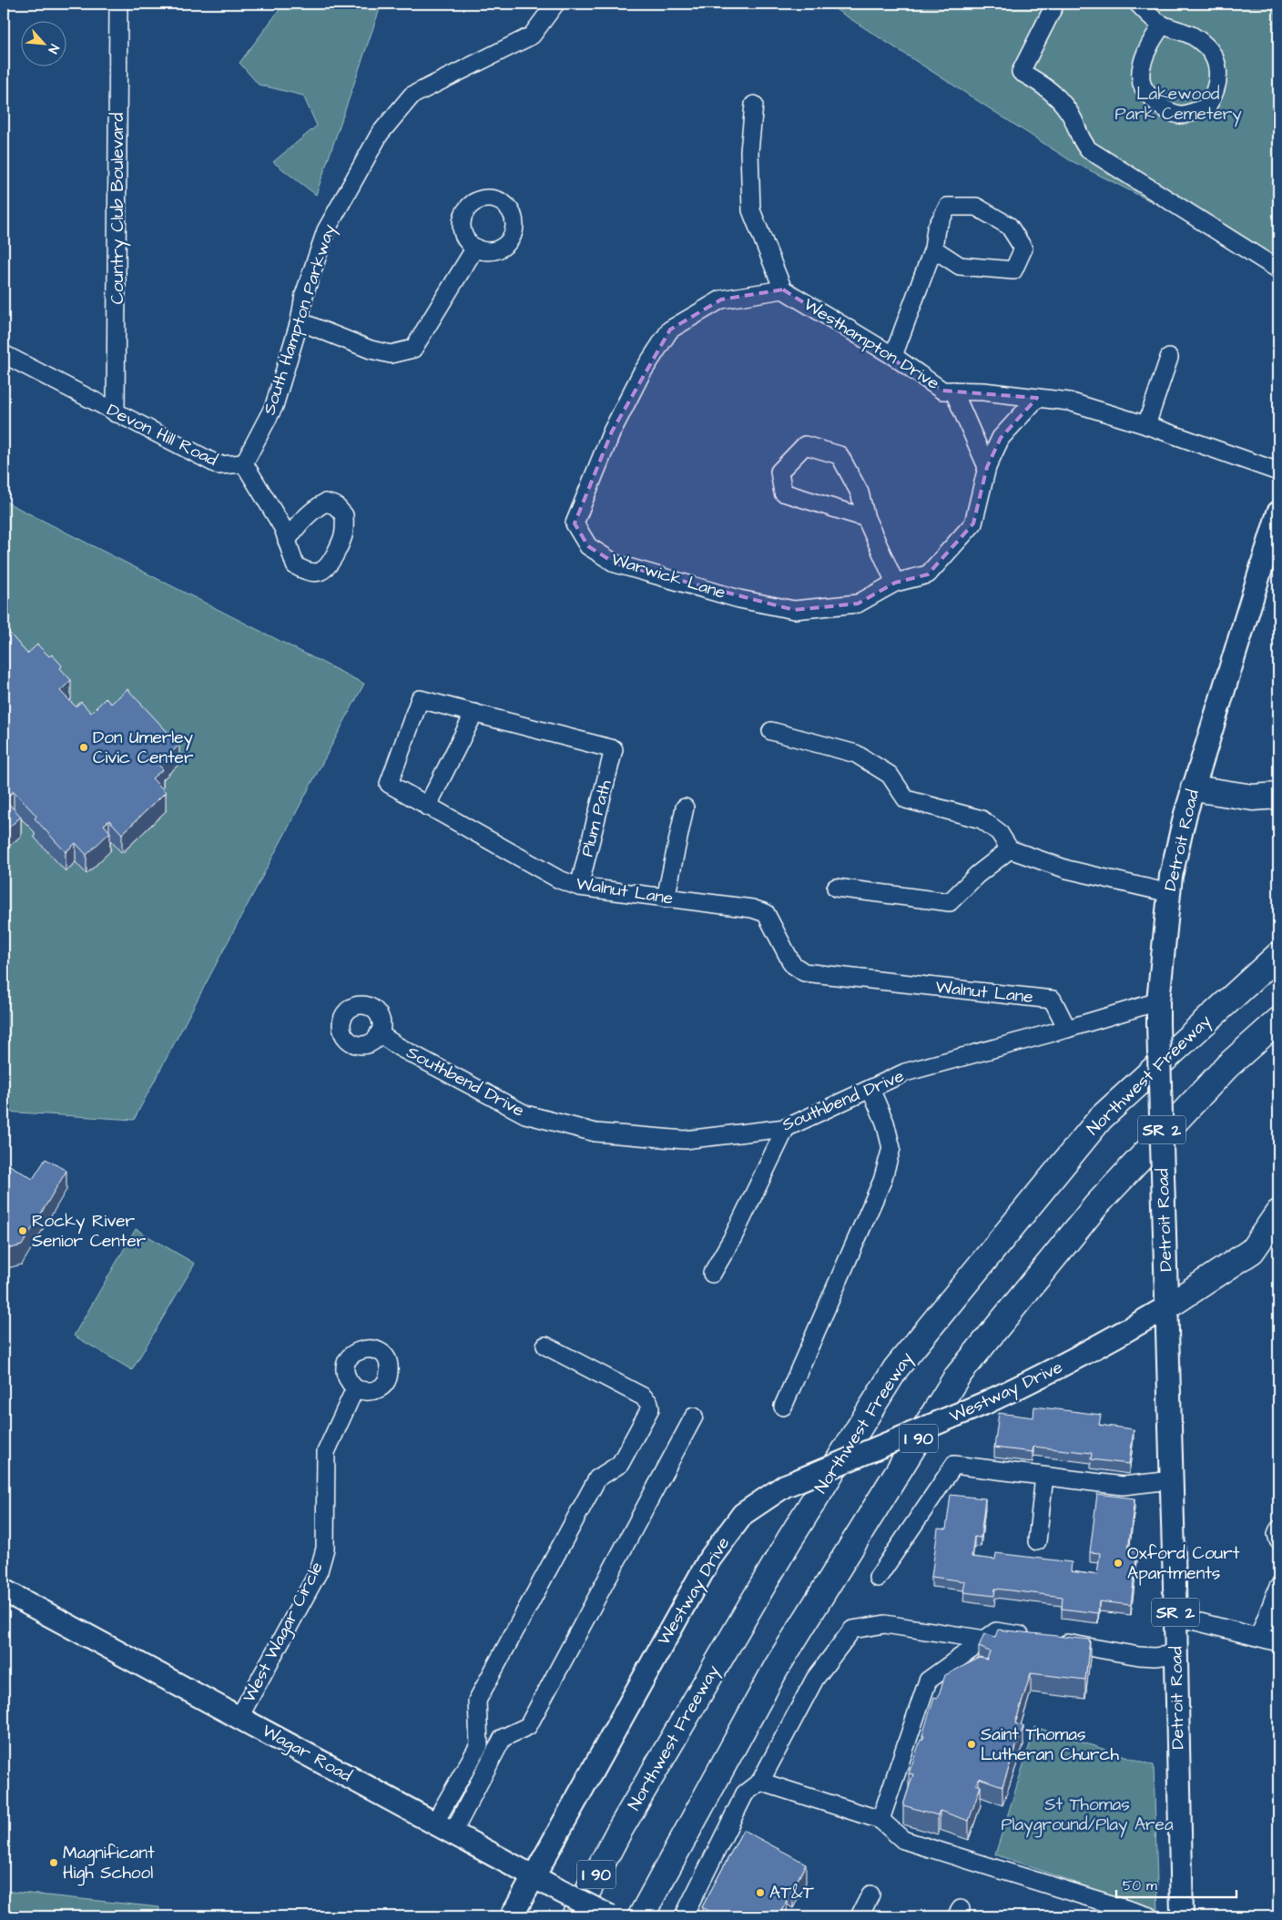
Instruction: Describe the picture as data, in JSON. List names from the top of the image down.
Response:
{
  "streets": {
    "highway": ["Northwest Freeway", "I 90"],
    "main road": [
      "Detroit Road",
      "SR 2",
      "Westway Drive",
      "Wagar Road"
    ],
    "street": [
      "Country Club Boulevard",
      "South Hampton Parkway",
      "Westhampton Drive",
      "Devon Hill Road",
      "Warwick Lane",
      "Plum Path",
      "Walnut Lane",
      "Southbend Drive",
      "West Wagar Circle"
    ]
  },
  "crossings": [
    ["Country Club Boulevard", "Devon Hill Road"],
    ["South Hampton Parkway", "Devon Hill Road"],
    ["Westhampton Drive", "Warwick Lane"],
    ["Plum Path", "Walnut Lane"],
    ["Detroit Road", "Southbend Drive"],
    ["Detroit Road", "Westway Drive"],
    ["Walnut Lane", "Southbend Drive"],
    ["Westway Drive", "Wagar Road"],
    ["West Wagar Circle", "Wagar Road"]
  ],
  "parks": ["Lakewood Park Cemetery", "St Thomas Playground/Play Area"],
  "places": [
    "Don Umerley Civic Center",
    "Rocky River Senior Center",
    "Oxford Court Apartments",
    "Saint Thomas Lutheran Church",
    "Magnificant High School",
    "AT&T"
  ],
  "scale_bar": "50 m",
  "north": "bottom right"
}
